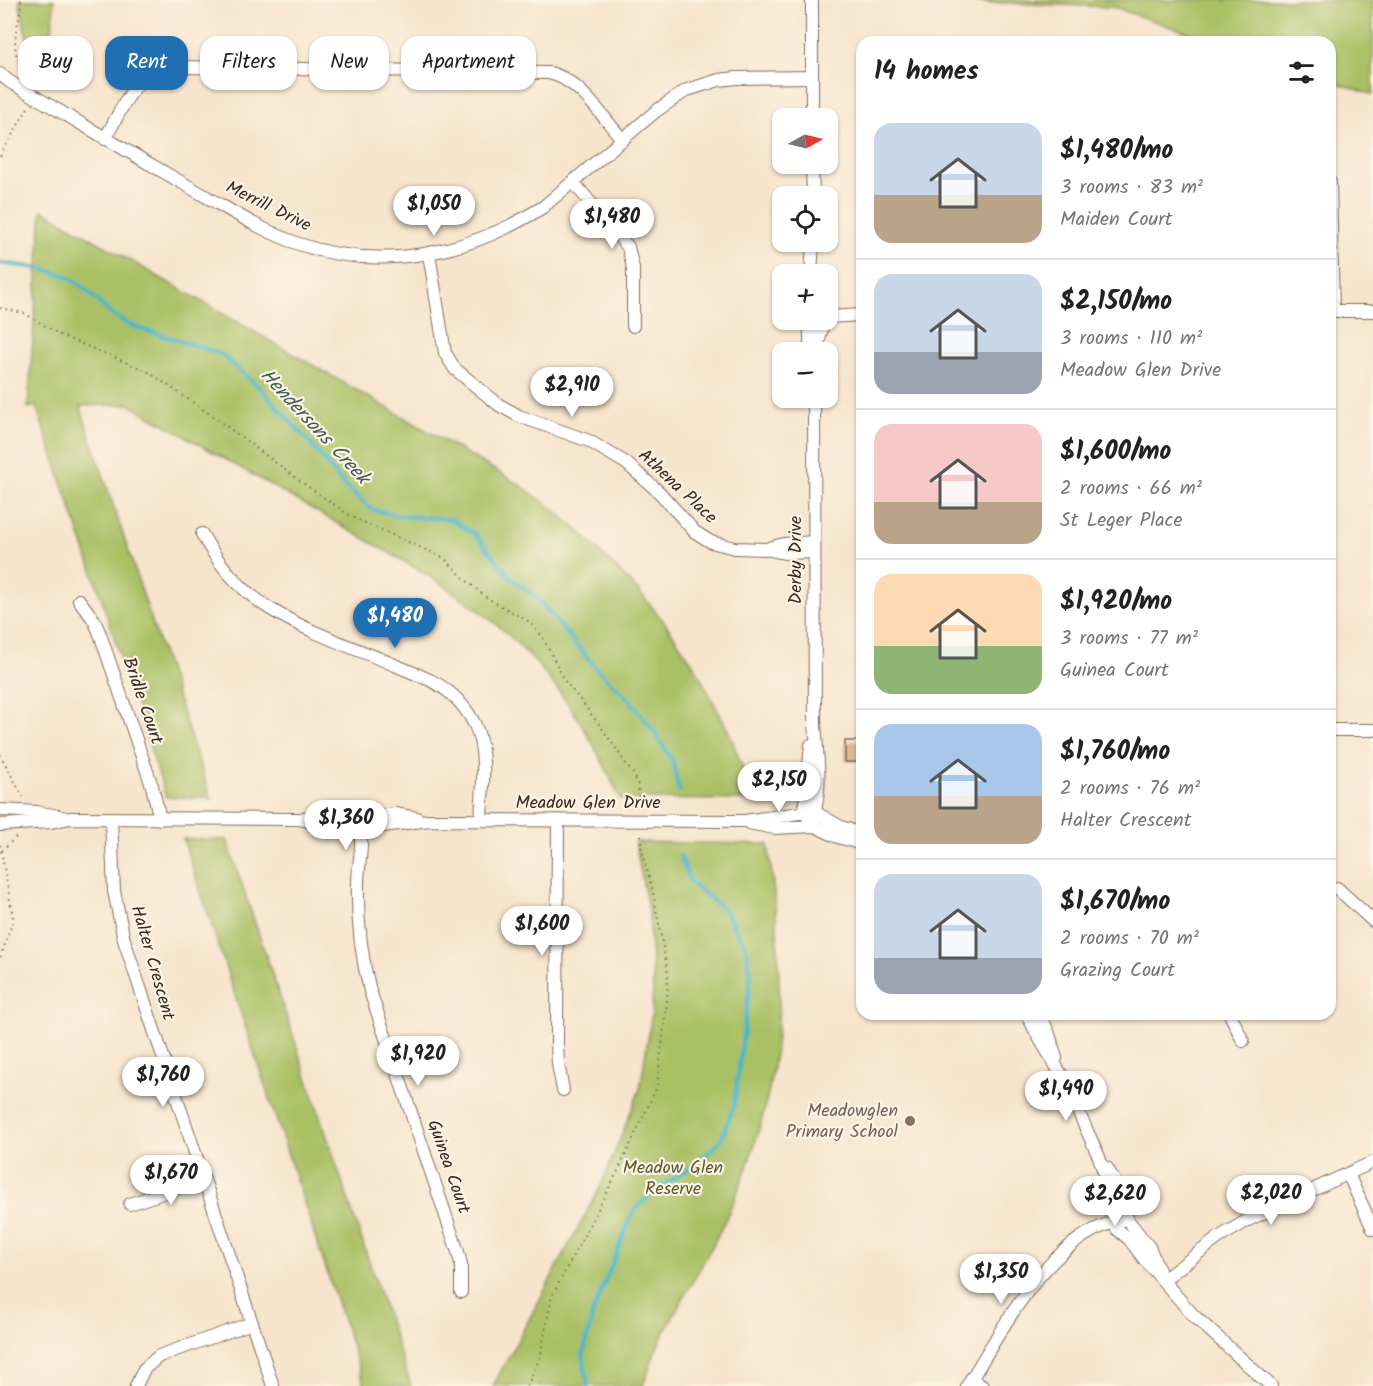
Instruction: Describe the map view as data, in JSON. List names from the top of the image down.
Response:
{
  "streets": {
    "street": [
      "Merrill Drive",
      "Athena Place",
      "Derby Drive",
      "Bridle Court",
      "Meadow Glen Drive",
      "Halter Crescent",
      "Guinea Court"
    ]
  },
  "crossings": [
    ["Merrill Drive", "Athena Place"],
    ["Athena Place", "Derby Drive"],
    ["Derby Drive", "Meadow Glen Drive"],
    ["Bridle Court", "Meadow Glen Drive"],
    ["Meadow Glen Drive", "Halter Crescent"],
    ["Meadow Glen Drive", "Guinea Court"]
  ],
  "water": ["Hendersons Creek"],
  "parks": ["Meadow Glen Reserve"],
  "places": ["Meadowglen Primary School"],
  "north": "right",
  "page": {
    "chip": [
      "Buy",
      "Rent",
      "Filters",
      "New",
      "Apartment"
    ],
    "heading": "14 homes",
    "map_buttons": ["+", "−"],
    "list": [
      {
        "name": "$1,480/mo",
        "note": "3 rooms · 83 m² · Maiden Court"
      },
      {
        "name": "$2,150/mo",
        "note": "3 rooms · 110 m² · Meadow Glen Drive"
      },
      {
        "name": "$1,600/mo",
        "note": "2 rooms · 66 m² · St Leger Place"
      },
      {
        "name": "$1,920/mo",
        "note": "3 rooms · 77 m² · Guinea Court"
      },
      {
        "name": "$1,760/mo",
        "note": "2 rooms · 76 m² · Halter Crescent"
      },
      {
        "name": "$1,670/mo",
        "note": "2 rooms · 70 m² · Grazing Court"
      }
    ],
    "price": [
      "$1,050",
      "$1,480",
      "$2,910",
      "$1,480",
      "$2,150",
      "$1,360",
      "$1,600",
      "$1,920",
      "$1,760",
      "$1,490",
      "$1,670",
      "$2,020",
      "$2,620",
      "$1,350"
    ]
  }
}
